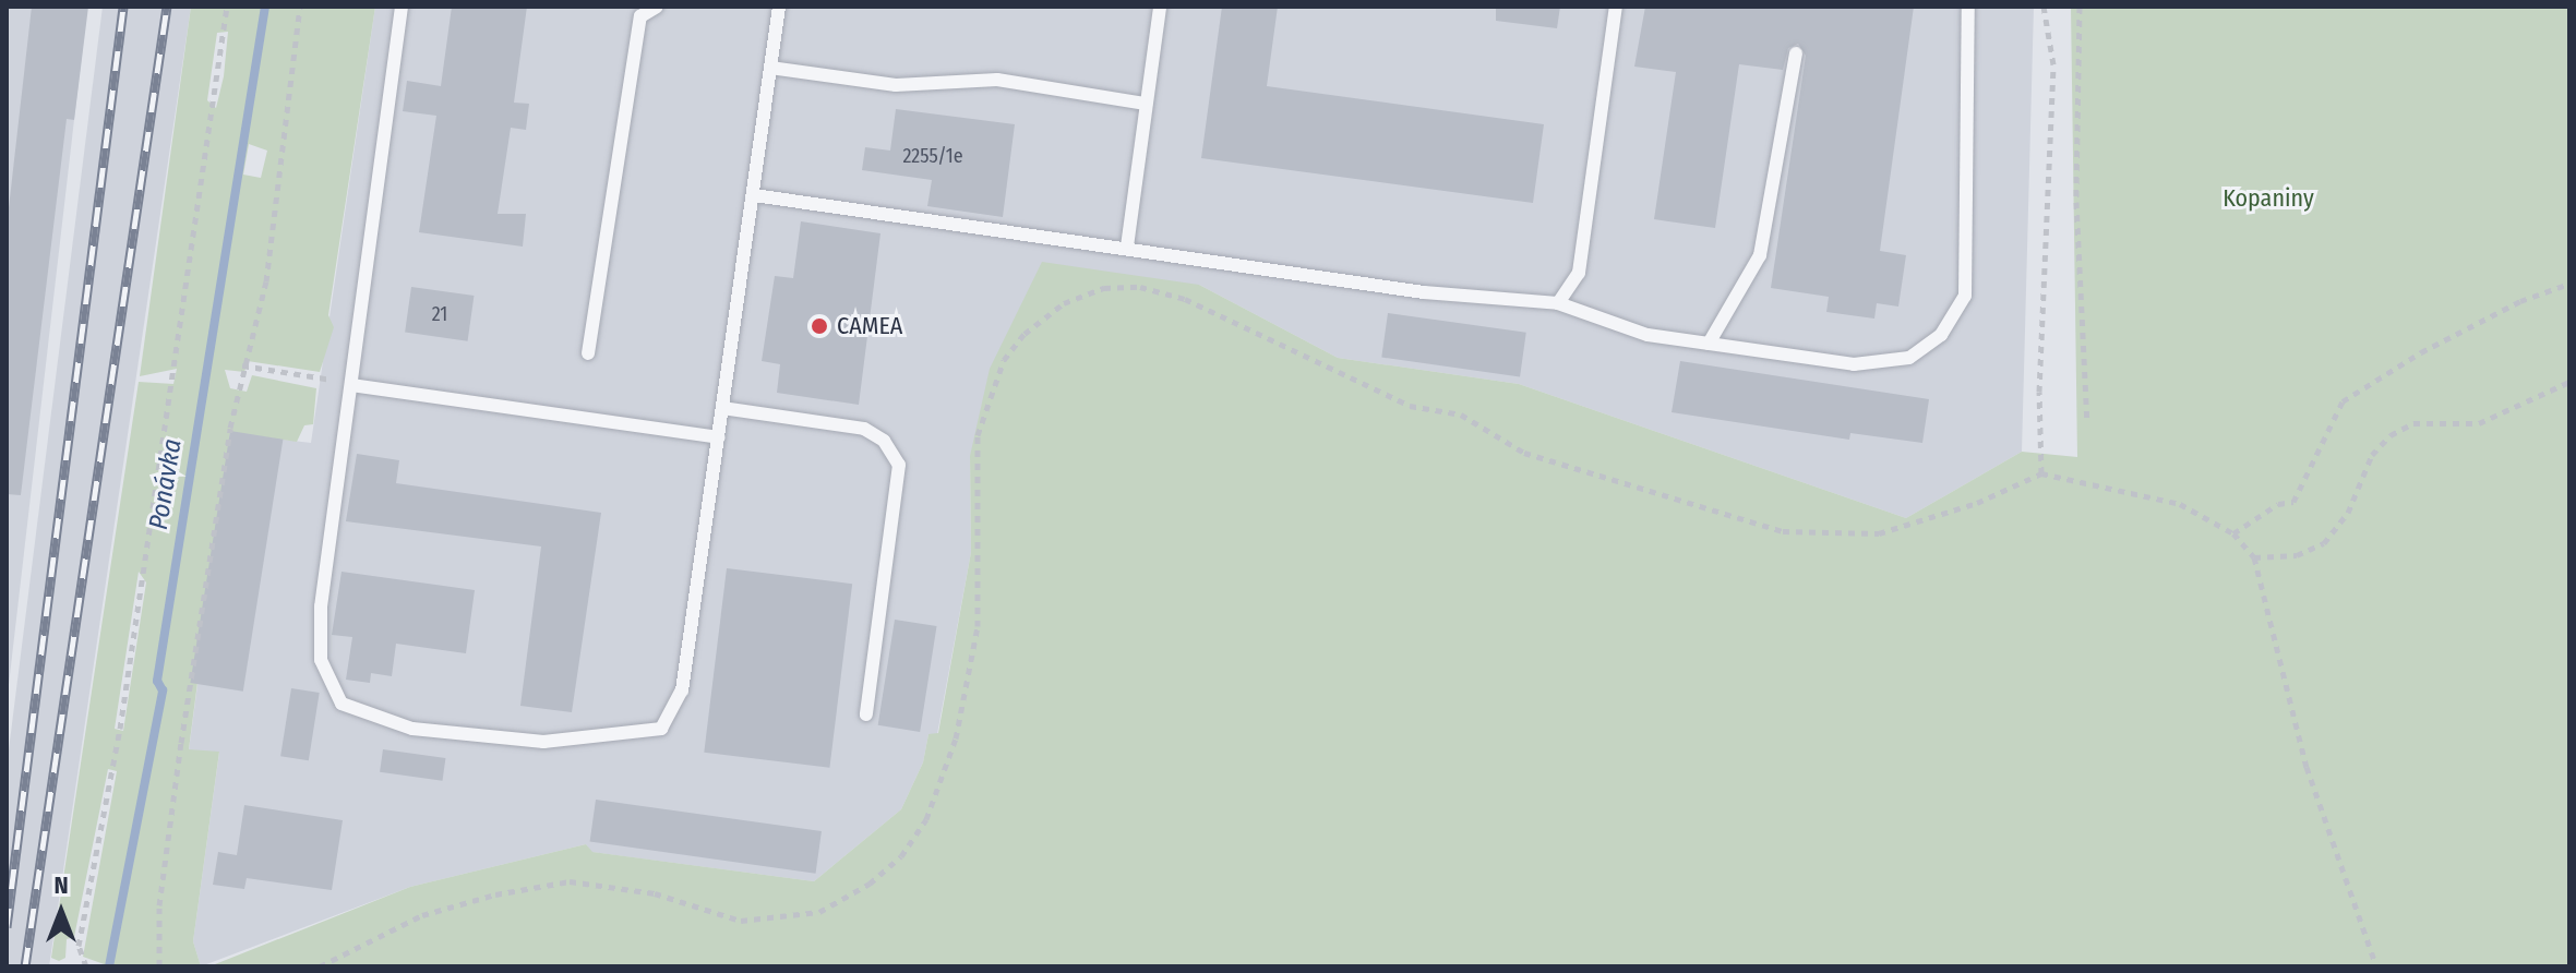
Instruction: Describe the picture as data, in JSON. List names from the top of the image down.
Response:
{
  "water": ["Ponávka"],
  "parks": ["Kopaniny"],
  "places": ["CAMEA"],
  "house_numbers": ["2255/1e", "21"],
  "north": "top"
}
